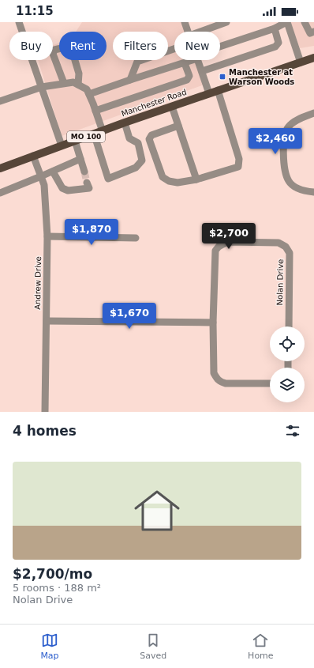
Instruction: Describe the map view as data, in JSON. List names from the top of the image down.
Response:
{
  "streets": {
    "main road": ["Manchester Road", "MO 100"],
    "street": ["Nolan Drive", "Andrew Drive"]
  },
  "crossings": [
    ["Manchester Road", "Andrew Drive"]
  ],
  "places": {
    "transit": ["Manchester at Warson Woods"]
  },
  "page": {
    "status": "11:15",
    "chip": [
      "Buy",
      "Rent",
      "Filters",
      "New"
    ],
    "price": [
      "$2,460",
      "$1,870",
      "$2,700",
      "$1,670"
    ],
    "heading": "4 homes",
    "list": [
      {
        "name": "$2,700/mo",
        "note": "5 rooms · 188 m² · Nolan Drive"
      }
    ],
    "tabs": ["Map", "Saved", "Home"]
  }
}
